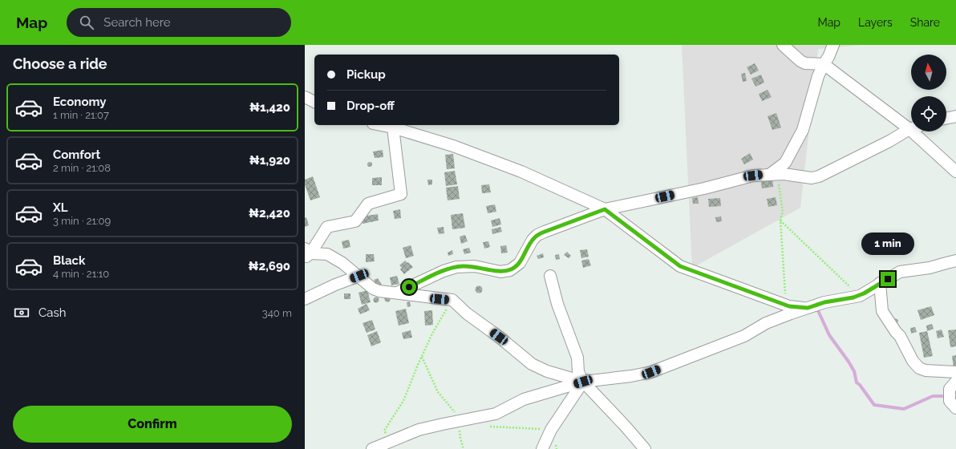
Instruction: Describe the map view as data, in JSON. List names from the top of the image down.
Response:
{
  "north": "top",
  "page": {
    "header": "Map",
    "search": "Search here",
    "nav": ["Map", "Layers", "Share"],
    "heading": "Choose a ride",
    "banner": ["Pickup", "Drop-off"],
    "list": [
      {
        "name": "Economy",
        "note": "1 min · 21:07",
        "value": "₦1,420"
      },
      {
        "name": "Comfort",
        "note": "2 min · 21:08",
        "value": "₦1,920"
      },
      {
        "name": "XL",
        "note": "3 min · 21:09",
        "value": "₦2,420"
      },
      {
        "name": "Black",
        "note": "4 min · 21:10",
        "value": "₦2,690"
      }
    ],
    "bubble": "1 min",
    "pay": ["Cash", "340 m"],
    "buttons": "Confirm"
  }
}
